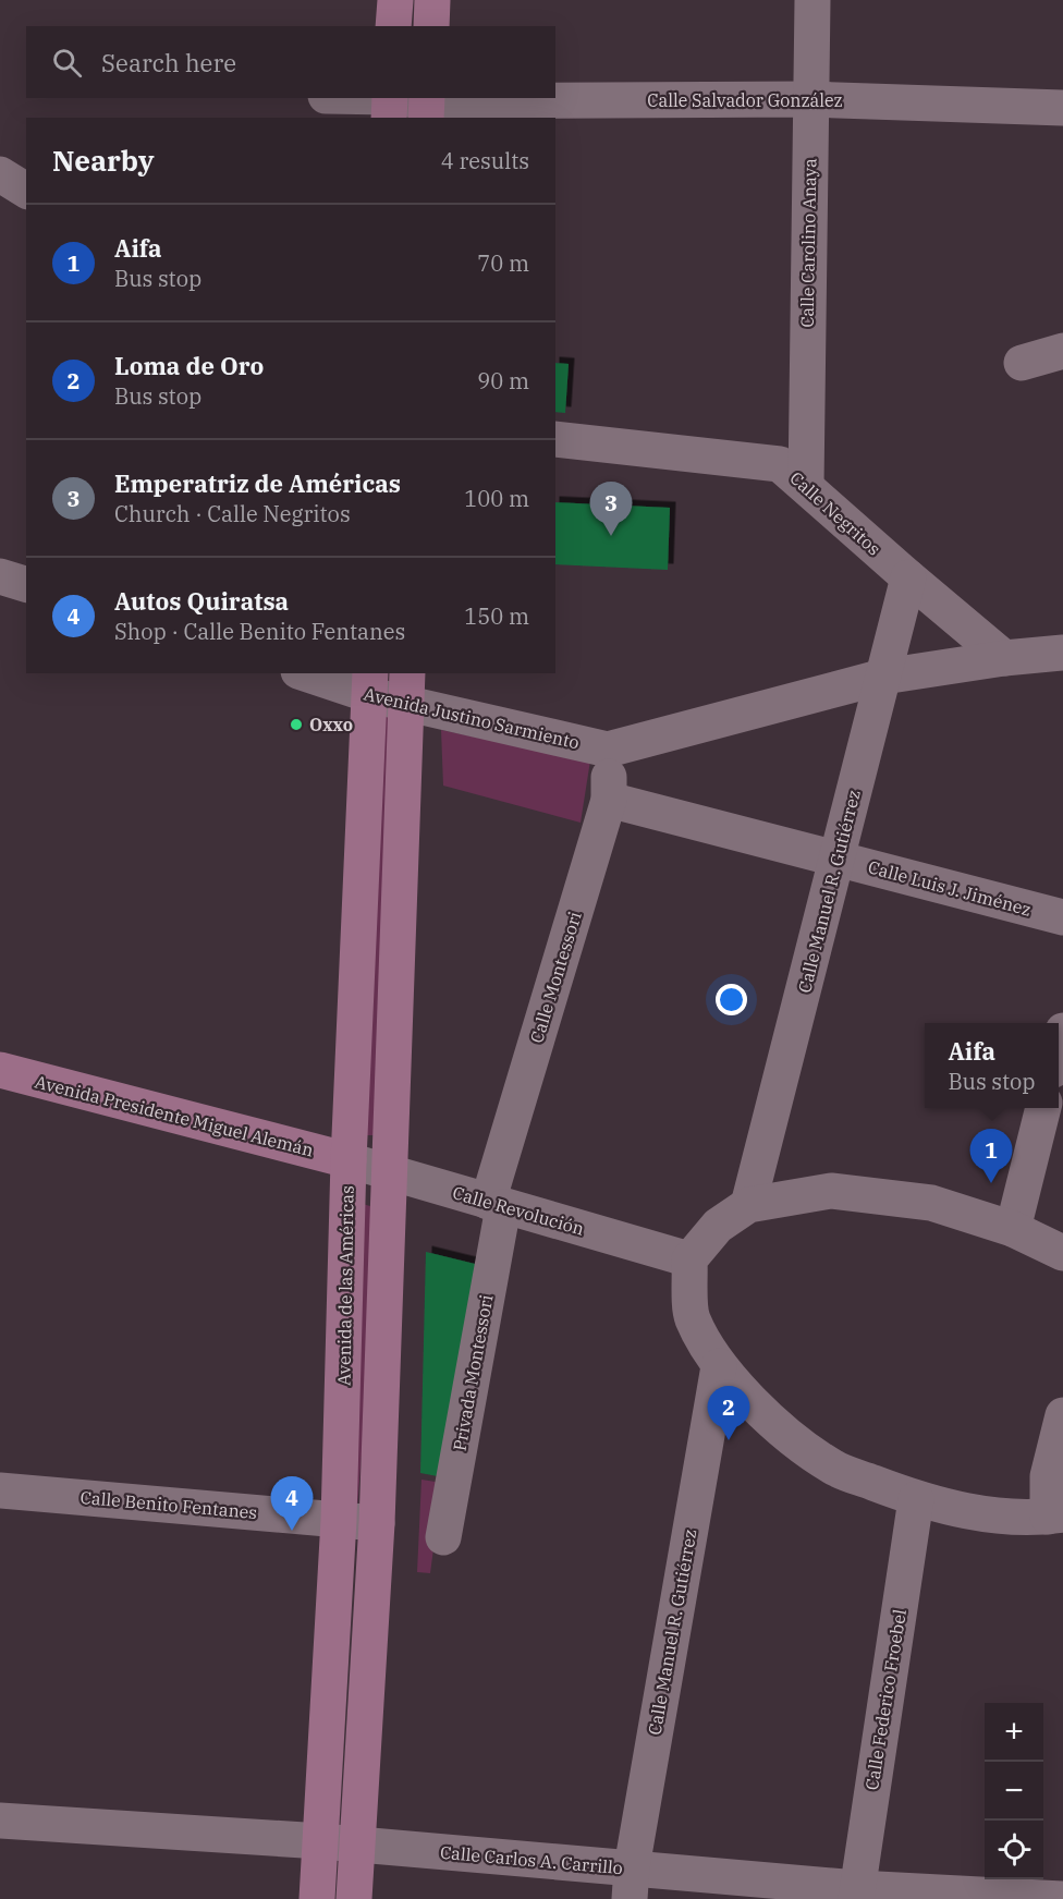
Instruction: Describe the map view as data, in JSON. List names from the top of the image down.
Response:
{
  "streets": {
    "main road": ["Avenida Presidente Miguel Alemán", "Avenida de las Américas"],
    "street": [
      "Calle Salvador González",
      "Calle Carolino Anaya",
      "Calle Negritos",
      "Avenida Justino Sarmiento",
      "Calle Luis J. Jiménez",
      "Calle Manuel R. Gutiérrez",
      "Calle Montessori",
      "Calle Revolución",
      "Privada Montessori",
      "Calle Benito Fentanes",
      "Calle Federico Froebel",
      "Calle Carlos A. Carrillo"
    ]
  },
  "crossings": [
    ["Calle Salvador González", "Calle Carolino Anaya"],
    ["Calle Carolino Anaya", "Calle Negritos"],
    ["Calle Negritos", "Calle Manuel R. Gutiérrez"],
    ["Avenida Justino Sarmiento", "Calle Montessori"],
    ["Avenida Justino Sarmiento", "Avenida de las Américas"],
    ["Calle Luis J. Jiménez", "Calle Manuel R. Gutiérrez"],
    ["Calle Luis J. Jiménez", "Calle Montessori"],
    ["Calle Manuel R. Gutiérrez", "Calle Carlos A. Carrillo"],
    ["Calle Montessori", "Calle Revolución"],
    ["Calle Montessori", "Privada Montessori"],
    ["Avenida Presidente Miguel Alemán", "Calle Revolución"],
    ["Avenida Presidente Miguel Alemán", "Avenida de las Américas"],
    ["Calle Revolución", "Avenida de las Américas"],
    ["Calle Revolución", "Privada Montessori"],
    ["Avenida de las Américas", "Calle Benito Fentanes"],
    ["Avenida de las Américas", "Calle Carlos A. Carrillo"],
    ["Calle Federico Froebel", "Calle Carlos A. Carrillo"]
  ],
  "places": ["Oxxo"],
  "page": {
    "search": "Search here",
    "heading": ["Nearby", "4 results"],
    "list": [
      {
        "mark": "1",
        "name": "Aifa",
        "note": "Bus stop",
        "value": "70 m"
      },
      {
        "mark": "2",
        "name": "Loma de Oro",
        "note": "Bus stop",
        "value": "90 m"
      },
      {
        "mark": "3",
        "name": "Emperatriz de Américas",
        "note": "Church · Calle Negritos",
        "value": "100 m"
      },
      {
        "mark": "4",
        "name": "Autos Quiratsa",
        "note": "Shop · Calle Benito Fentanes",
        "value": "150 m"
      }
    ],
    "pins": [
      "3",
      "1",
      "2",
      "4"
    ],
    "popup": ["Aifa", "Bus stop"],
    "map_buttons": ["+", "−"]
  }
}
